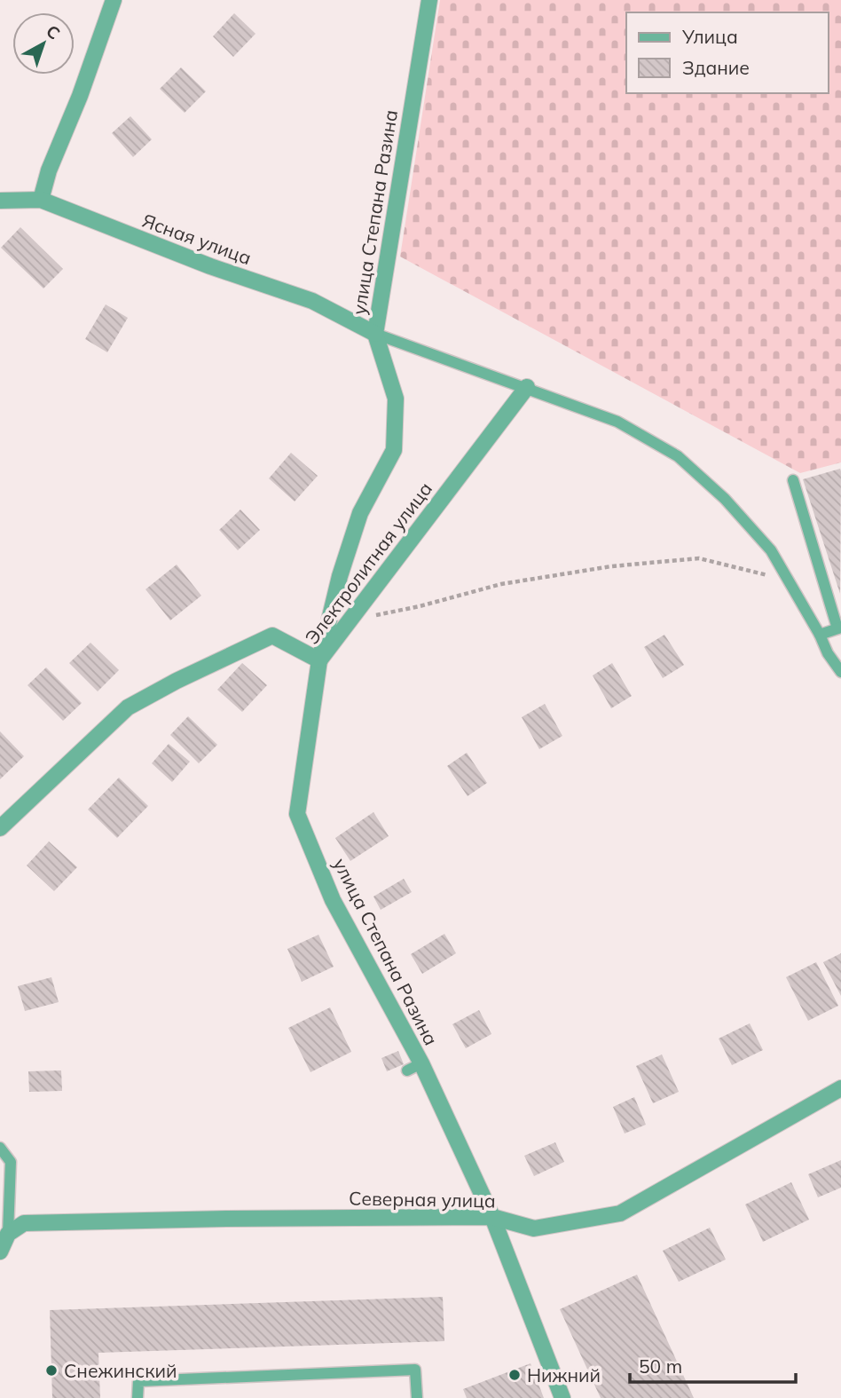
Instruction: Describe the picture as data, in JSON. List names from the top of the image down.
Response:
{
  "streets": {
    "street": [
      "улица Степана Разина",
      "Ясная улица",
      "Электролитная улица",
      "Северная улица"
    ]
  },
  "crossings": [
    ["улица Степана Разина", "Ясная улица"],
    ["улица Степана Разина", "Электролитная улица"],
    ["улица Степана Разина", "Северная улица"]
  ],
  "places": ["Снежинский", "Нижний"],
  "legend": ["Улица", "Здание"],
  "scale_bar": "50 m",
  "north": "top right"
}
